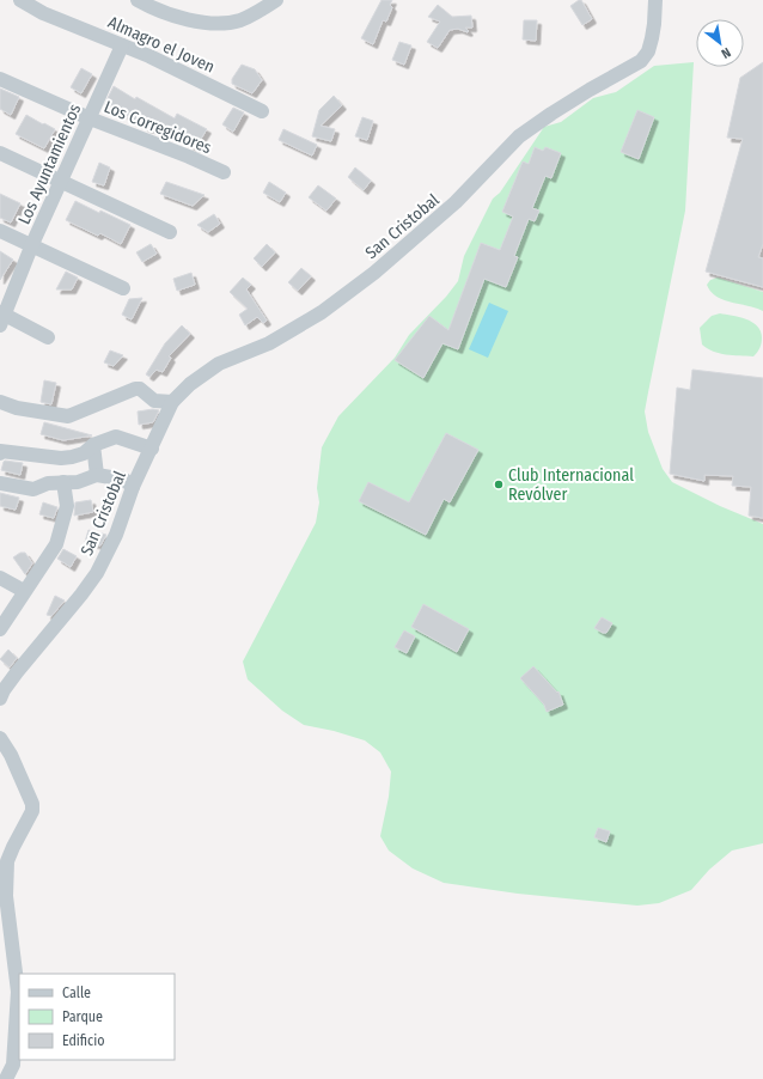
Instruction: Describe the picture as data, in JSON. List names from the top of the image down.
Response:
{
  "streets": {
    "street": [
      "Almagro el Joven",
      "Los Corregidores",
      "Los Ayuntamientos",
      "San Cristobal"
    ]
  },
  "crossings": [
    ["Almagro el Joven", "Los Ayuntamientos"],
    ["Los Corregidores", "Los Ayuntamientos"]
  ],
  "places": ["Club Internacional Revólver"],
  "legend": ["Calle", "Parque", "Edificio"],
  "north": "bottom right"
}
